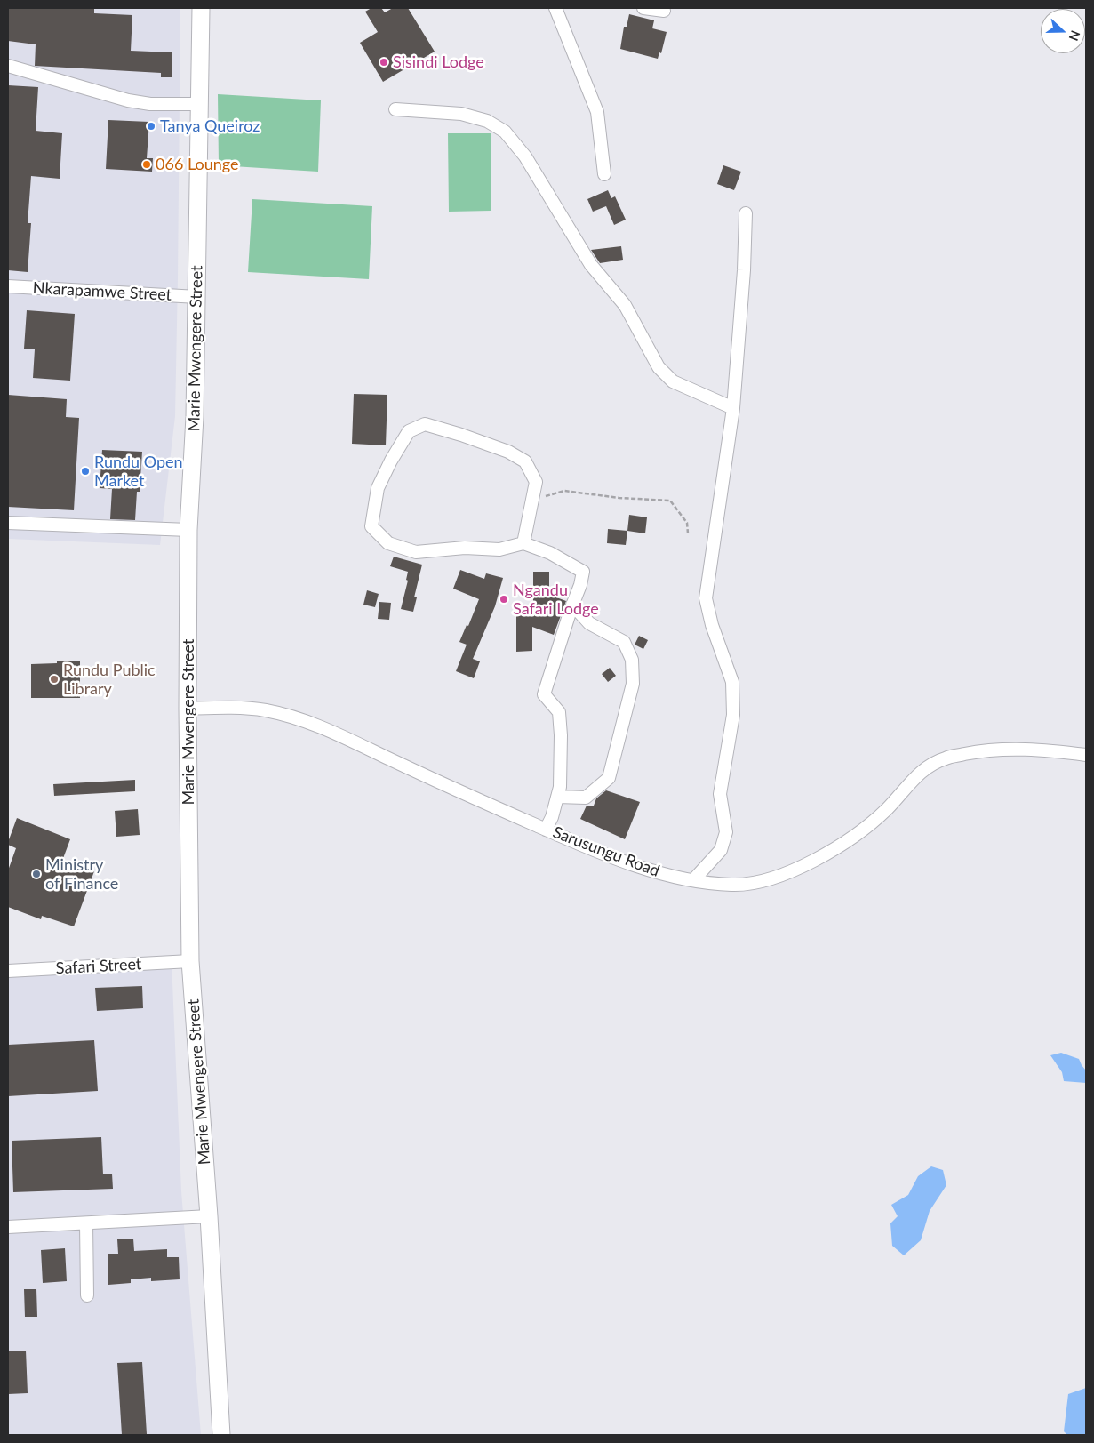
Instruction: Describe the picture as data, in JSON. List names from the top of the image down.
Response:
{
  "streets": {
    "main road": ["Marie Mwengere Street"],
    "street": ["Nkarapamwe Street", "Sarusungu Road", "Safari Street"]
  },
  "crossings": [
    ["Nkarapamwe Street", "Marie Mwengere Street"],
    ["Marie Mwengere Street", "Sarusungu Road"],
    ["Marie Mwengere Street", "Safari Street"]
  ],
  "places": [
    "Sisindi Lodge",
    "Tanya Queiroz",
    "066 Lounge",
    "Rundu Open Market",
    "Ngandu Safari Lodge",
    "Rundu Public Library",
    "Ministry of Finance"
  ],
  "north": "right"
}
